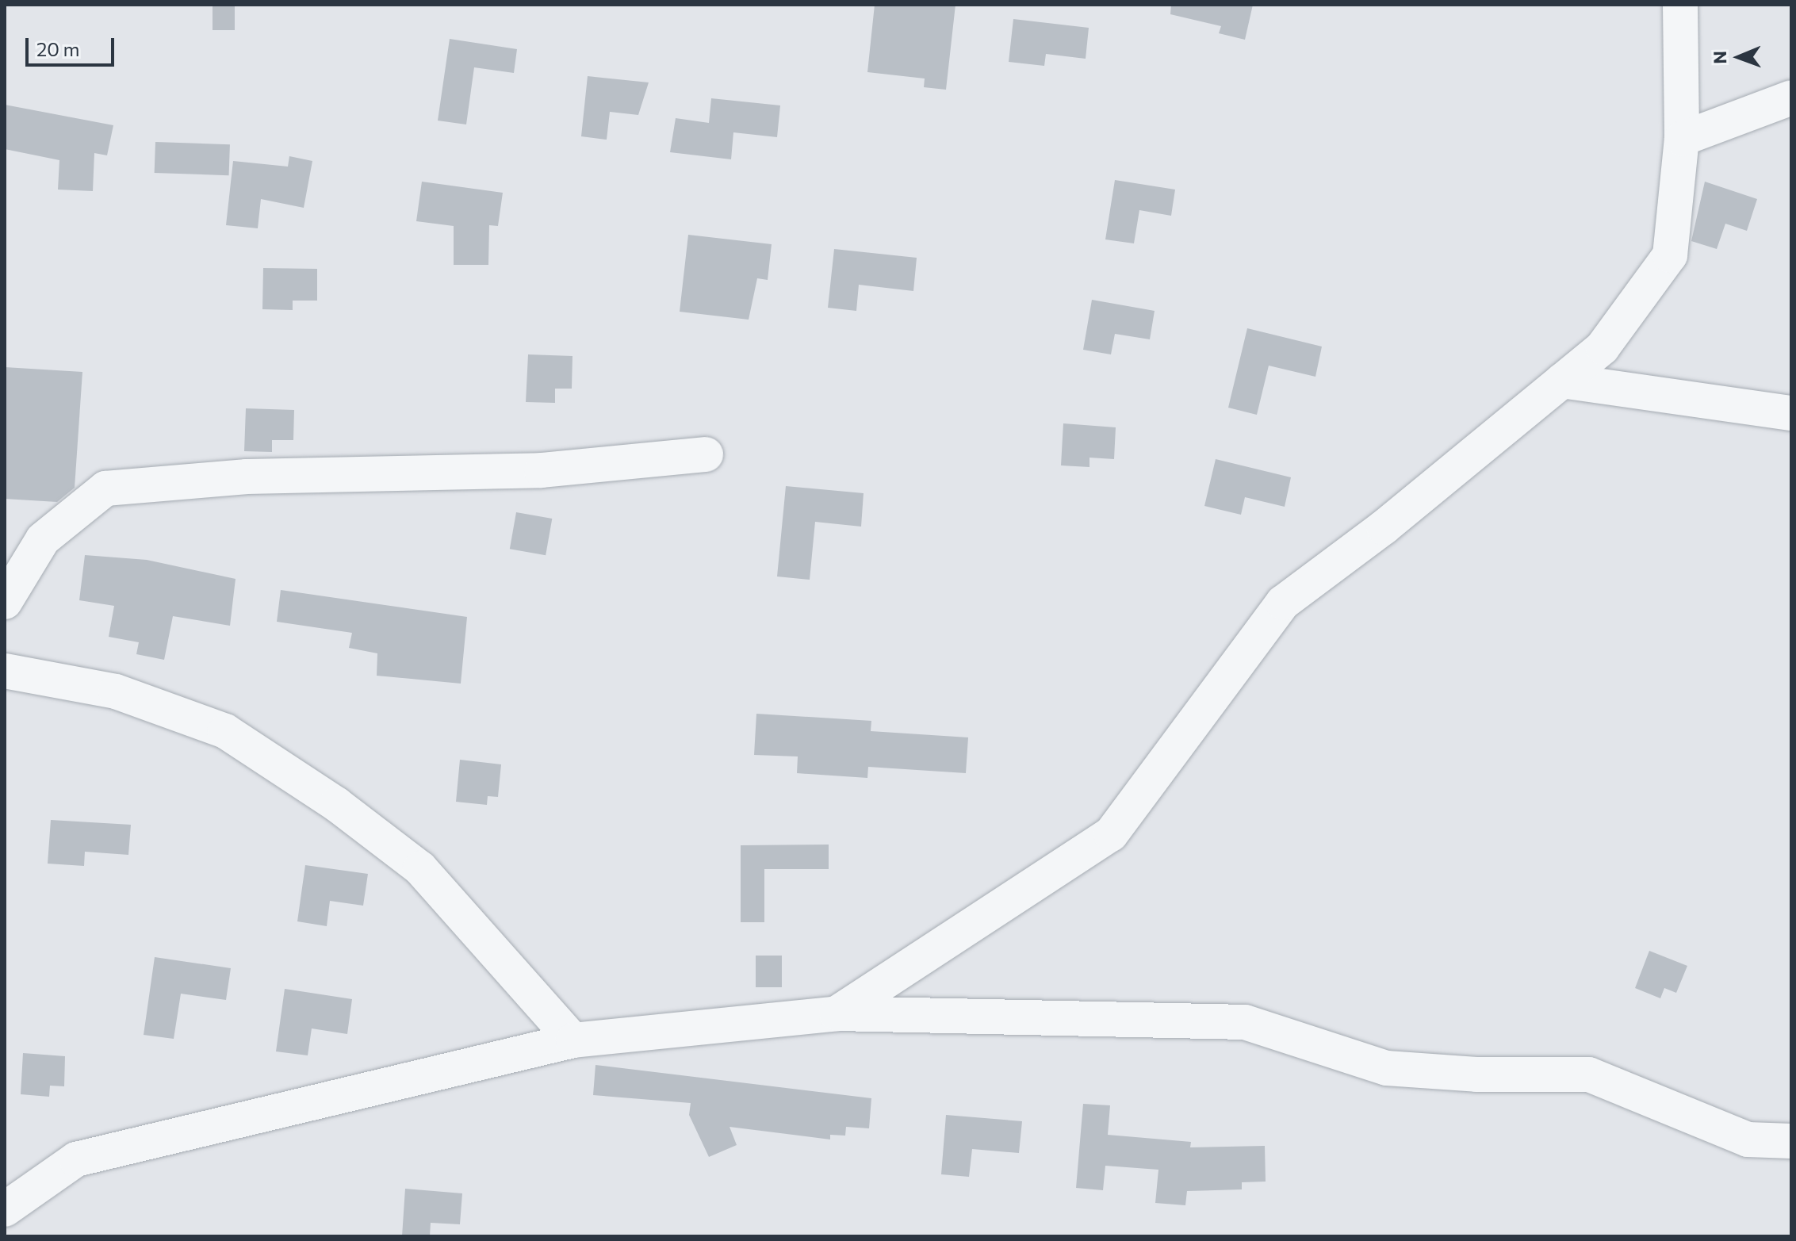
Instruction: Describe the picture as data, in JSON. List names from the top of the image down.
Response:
{
  "scale_bar": "20 m",
  "north": "left"
}
